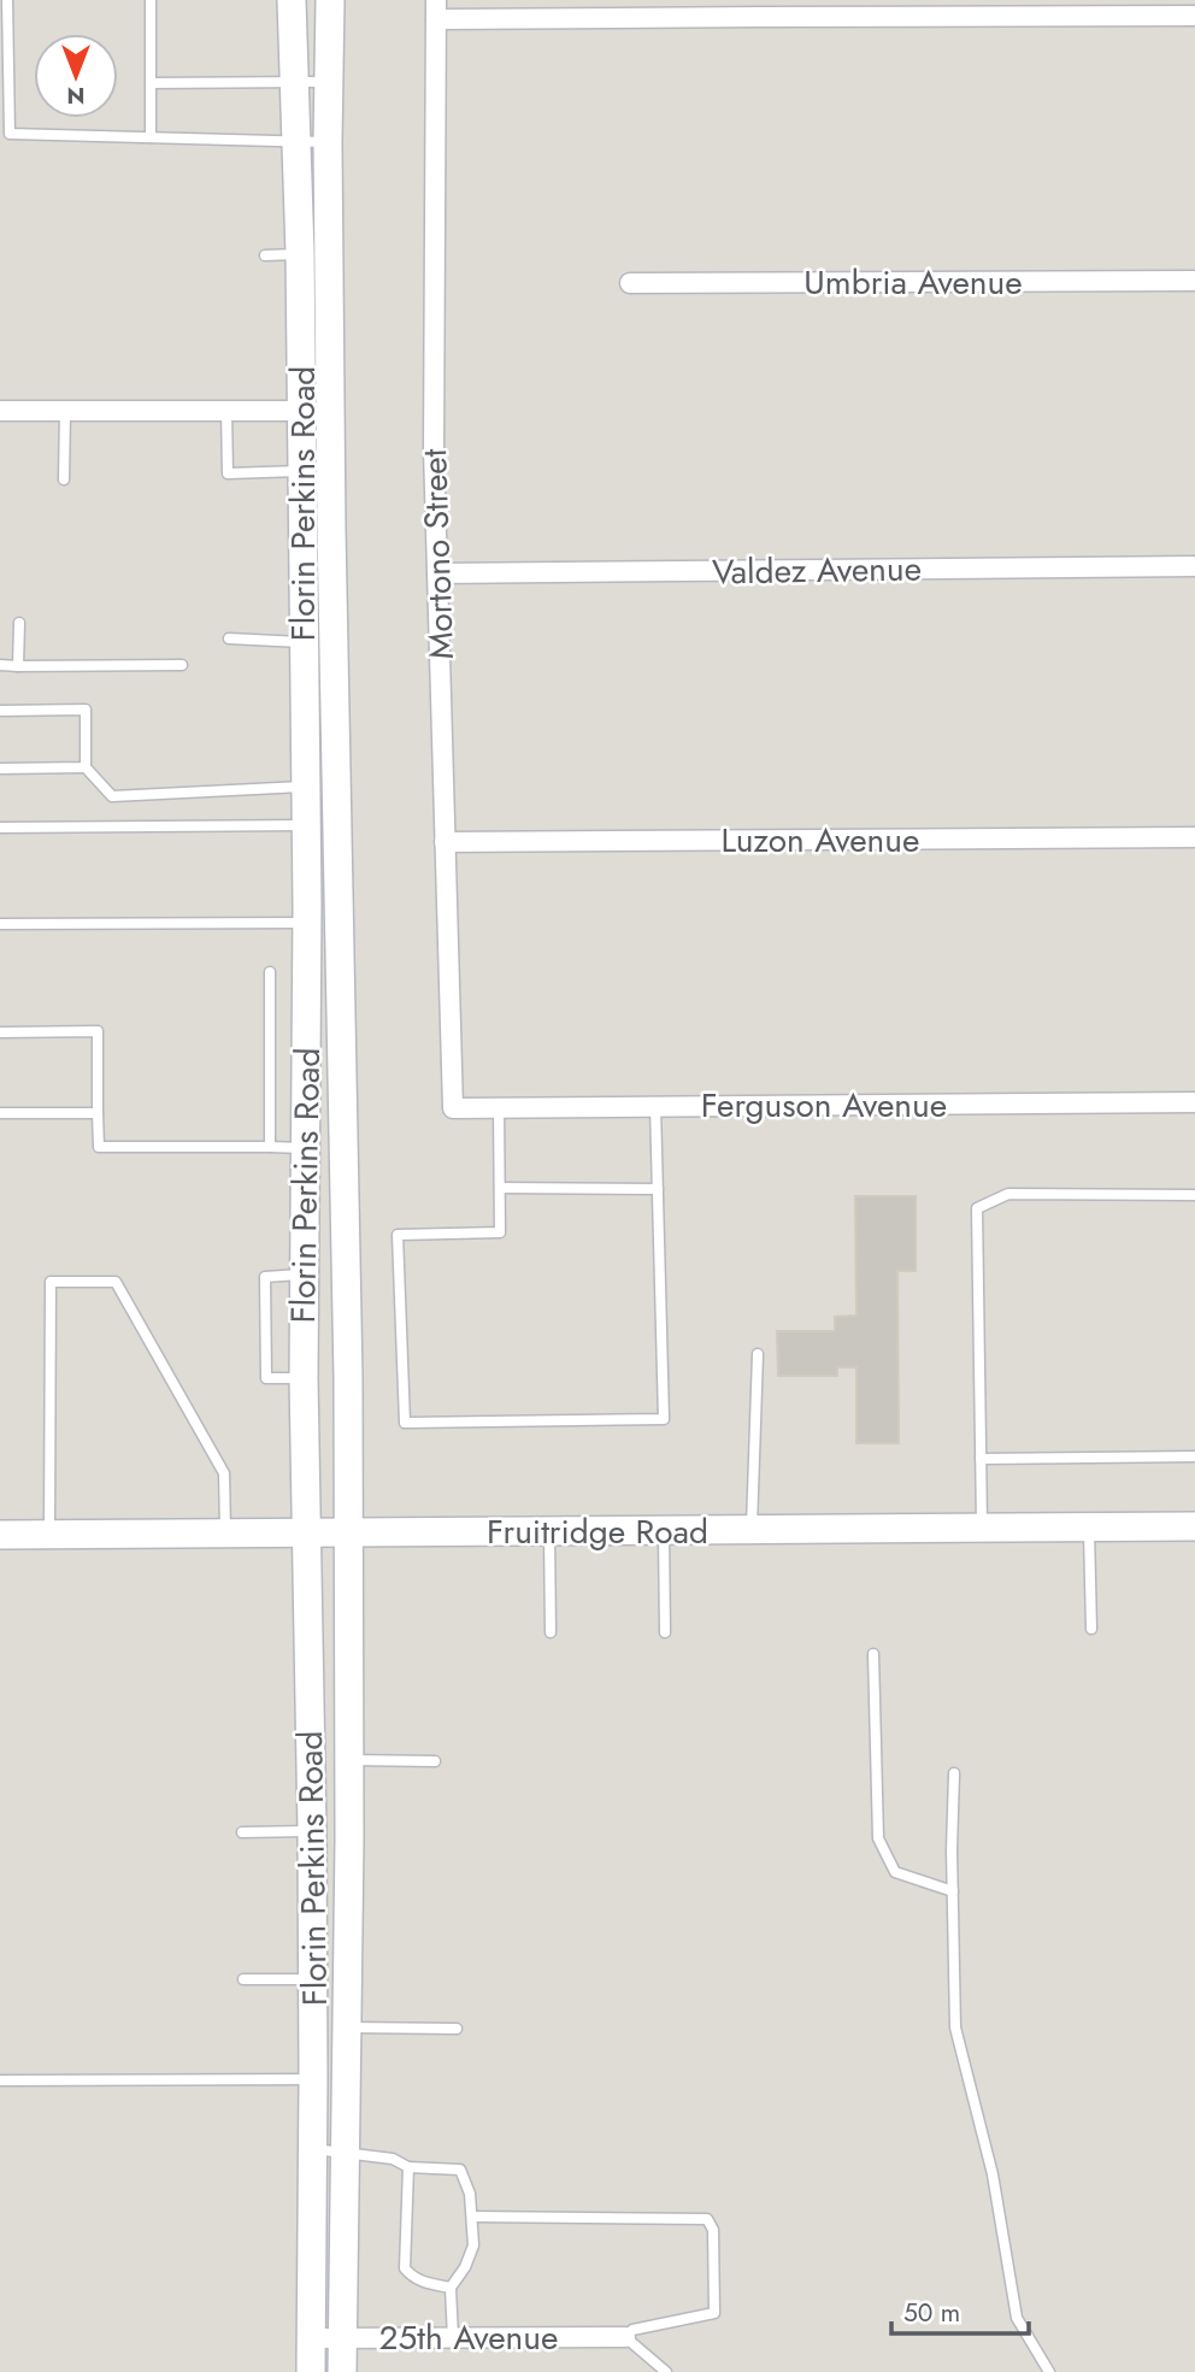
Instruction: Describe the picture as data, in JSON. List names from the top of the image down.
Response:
{
  "streets": {
    "main road": ["Florin Perkins Road", "Fruitridge Road"],
    "street": [
      "Umbria Avenue",
      "Mortono Street",
      "Valdez Avenue",
      "Luzon Avenue",
      "Ferguson Avenue",
      "25th Avenue"
    ]
  },
  "crossings": [
    ["Florin Perkins Road", "Fruitridge Road"],
    ["Florin Perkins Road", "25th Avenue"],
    ["Mortono Street", "Valdez Avenue"],
    ["Mortono Street", "Luzon Avenue"],
    ["Mortono Street", "Ferguson Avenue"]
  ],
  "scale_bar": "50 m",
  "north": "bottom"
}
